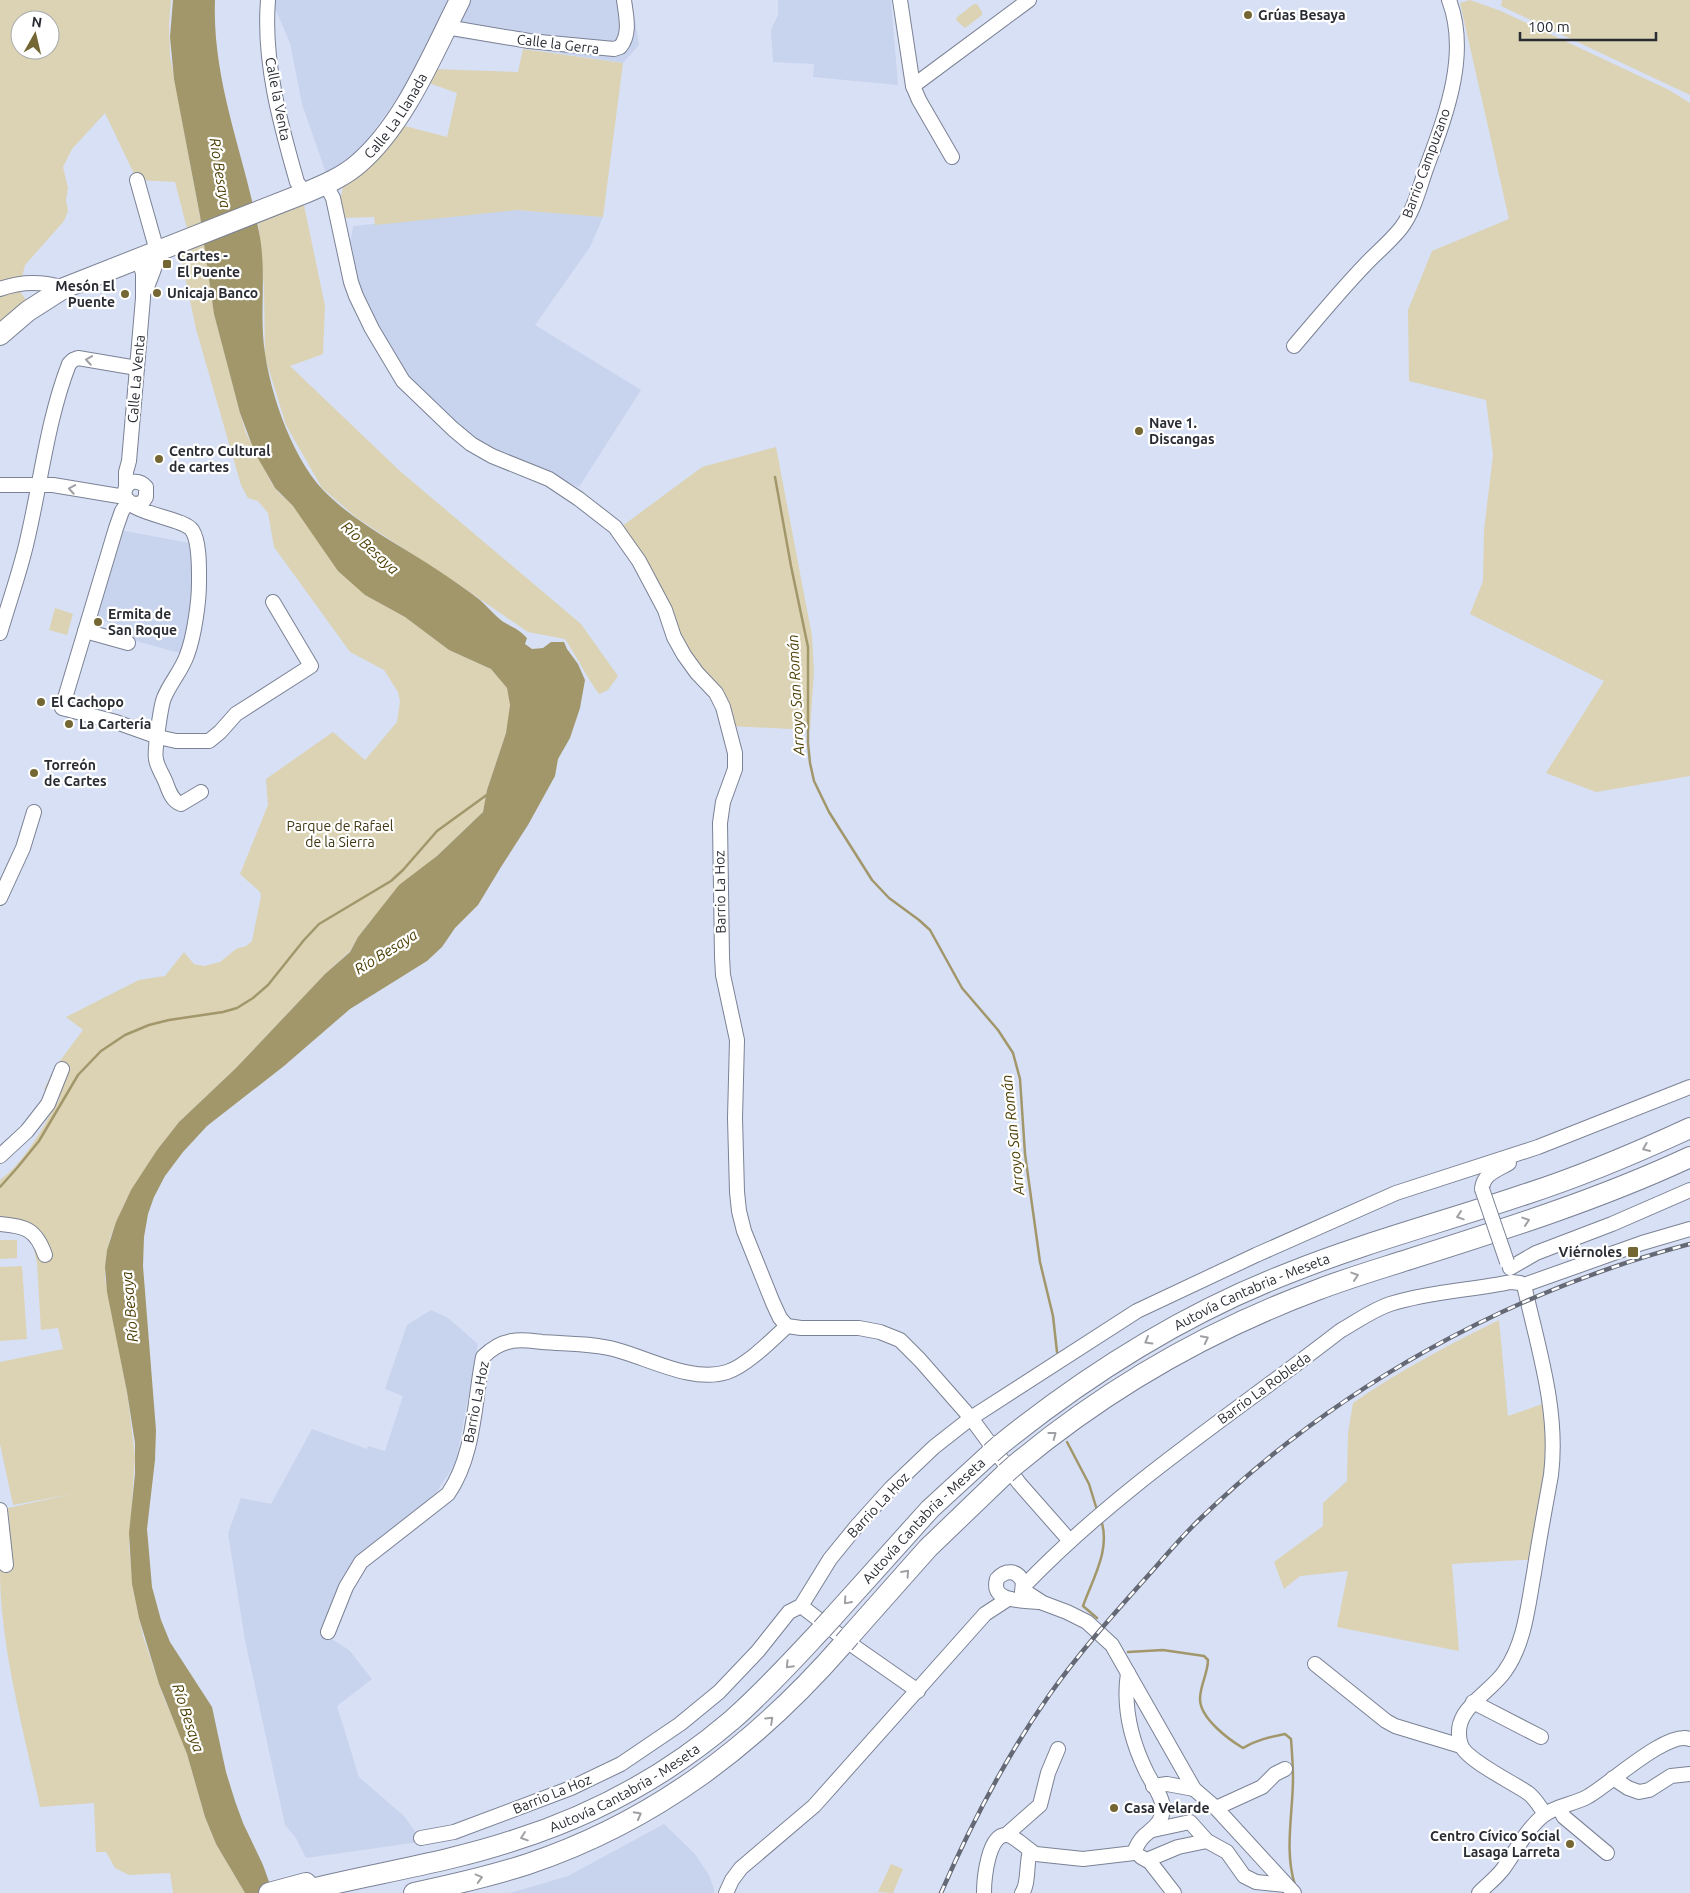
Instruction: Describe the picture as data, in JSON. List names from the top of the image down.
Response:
{
  "streets": {
    "highway": ["Calle La Llanada", "Autovía Cantabria - Meseta"],
    "street": [
      "Calle la Gerra",
      "Calle la Venta",
      "Barrio Campuzano",
      "Calle La Venta",
      "Barrio La Hoz",
      "Barrio La Robleda"
    ]
  },
  "crossings": [
    ["Calle la Gerra", "Calle La Llanada"],
    ["Calle la Venta", "Calle La Llanada"],
    ["Calle La Llanada", "Calle La Venta"],
    ["Calle La Llanada", "Barrio La Hoz"]
  ],
  "water": ["Río Besaya", "Arroyo San Román"],
  "parks": ["Parque de Rafael de la Sierra"],
  "places": {
    "other": [
      "Grúas Besaya",
      "Unicaja Banco",
      "Mesón El Puente",
      "Nave 1. Discangas",
      "Centro Cultural de cartes",
      "Ermita de San Roque",
      "El Cachopo",
      "La Cartería",
      "Torreón de Cartes",
      "Casa Velarde",
      "Centro Cívico Social Lasaga Larreta"
    ],
    "transit": ["Cartes - El Puente", "Viérnoles"]
  },
  "scale_bar": "100 m",
  "north": "top"
}
